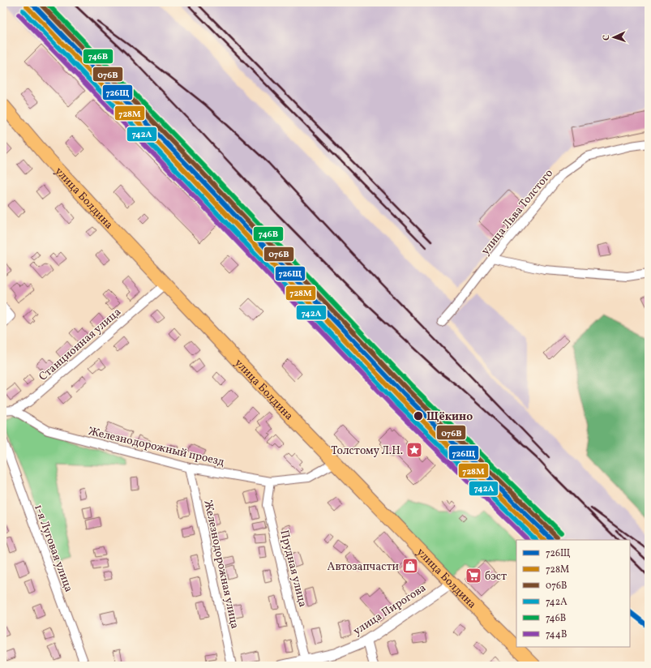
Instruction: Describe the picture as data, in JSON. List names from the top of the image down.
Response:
{
  "streets": {
    "main road": ["улица Болдина"],
    "street": [
      "улица Льва Толстого",
      "Станционная улица",
      "Железнодорожный проезд",
      "1-я Луговая улица",
      "Железнодорожная улица",
      "Прудная улица",
      "улица Пирогова"
    ]
  },
  "crossings": [
    ["улица Болдина", "Станционная улица"],
    ["улица Болдина", "Железнодорожный проезд"],
    ["улица Болдина", "улица Пирогова"],
    ["Станционная улица", "Железнодорожный проезд"],
    ["Железнодорожный проезд", "Железнодорожная улица"],
    ["Железнодорожный проезд", "Прудная улица"],
    ["Прудная улица", "улица Пирогова"]
  ],
  "places": {
    "other": ["Щёкино"],
    "place": ["Толстому Л.Н."],
    "shop": ["Автозапчасти"],
    "supermarket": ["бэст"]
  },
  "lines": [
    "transit line 726Щ",
    "transit line 076В",
    "transit line 746В",
    "transit line 728М",
    "transit line 742А",
    "transit line 744В"
  ],
  "legend": [
    "726Щ",
    "728М",
    "076В",
    "742А",
    "746В",
    "744В"
  ],
  "north": "left"
}
